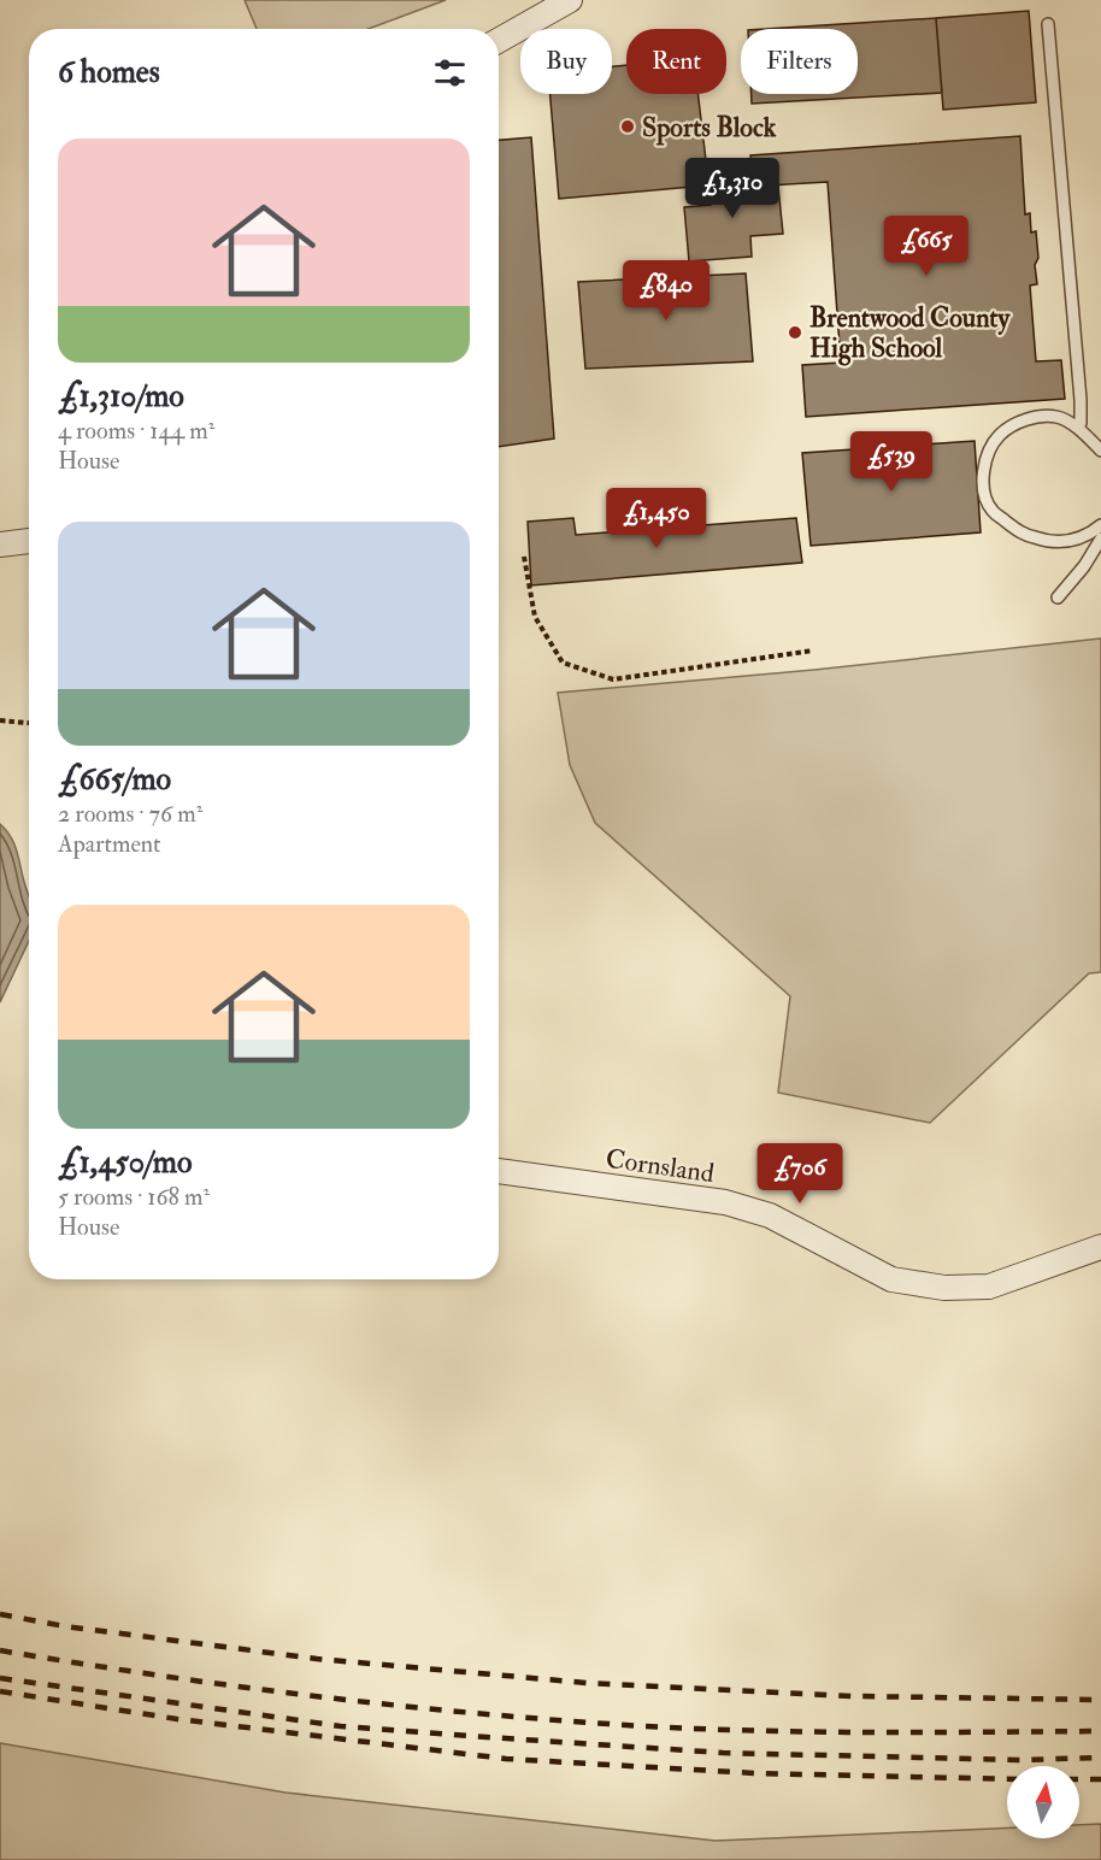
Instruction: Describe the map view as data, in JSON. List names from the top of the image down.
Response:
{
  "streets": {
    "street": ["Cornsland"]
  },
  "places": ["Sports Block", "Brentwood County High School"],
  "north": "top",
  "page": {
    "chip": ["Buy", "Rent", "Filters"],
    "heading": "6 homes",
    "list": [
      {
        "name": "£1,310/mo",
        "note": "4 rooms · 144 m² · House"
      },
      {
        "name": "£665/mo",
        "note": "2 rooms · 76 m² · Apartment"
      },
      {
        "name": "£1,450/mo",
        "note": "5 rooms · 168 m² · House"
      }
    ],
    "price": [
      "£1,310",
      "£665",
      "£840",
      "£539",
      "£1,450",
      "£706"
    ]
  }
}
